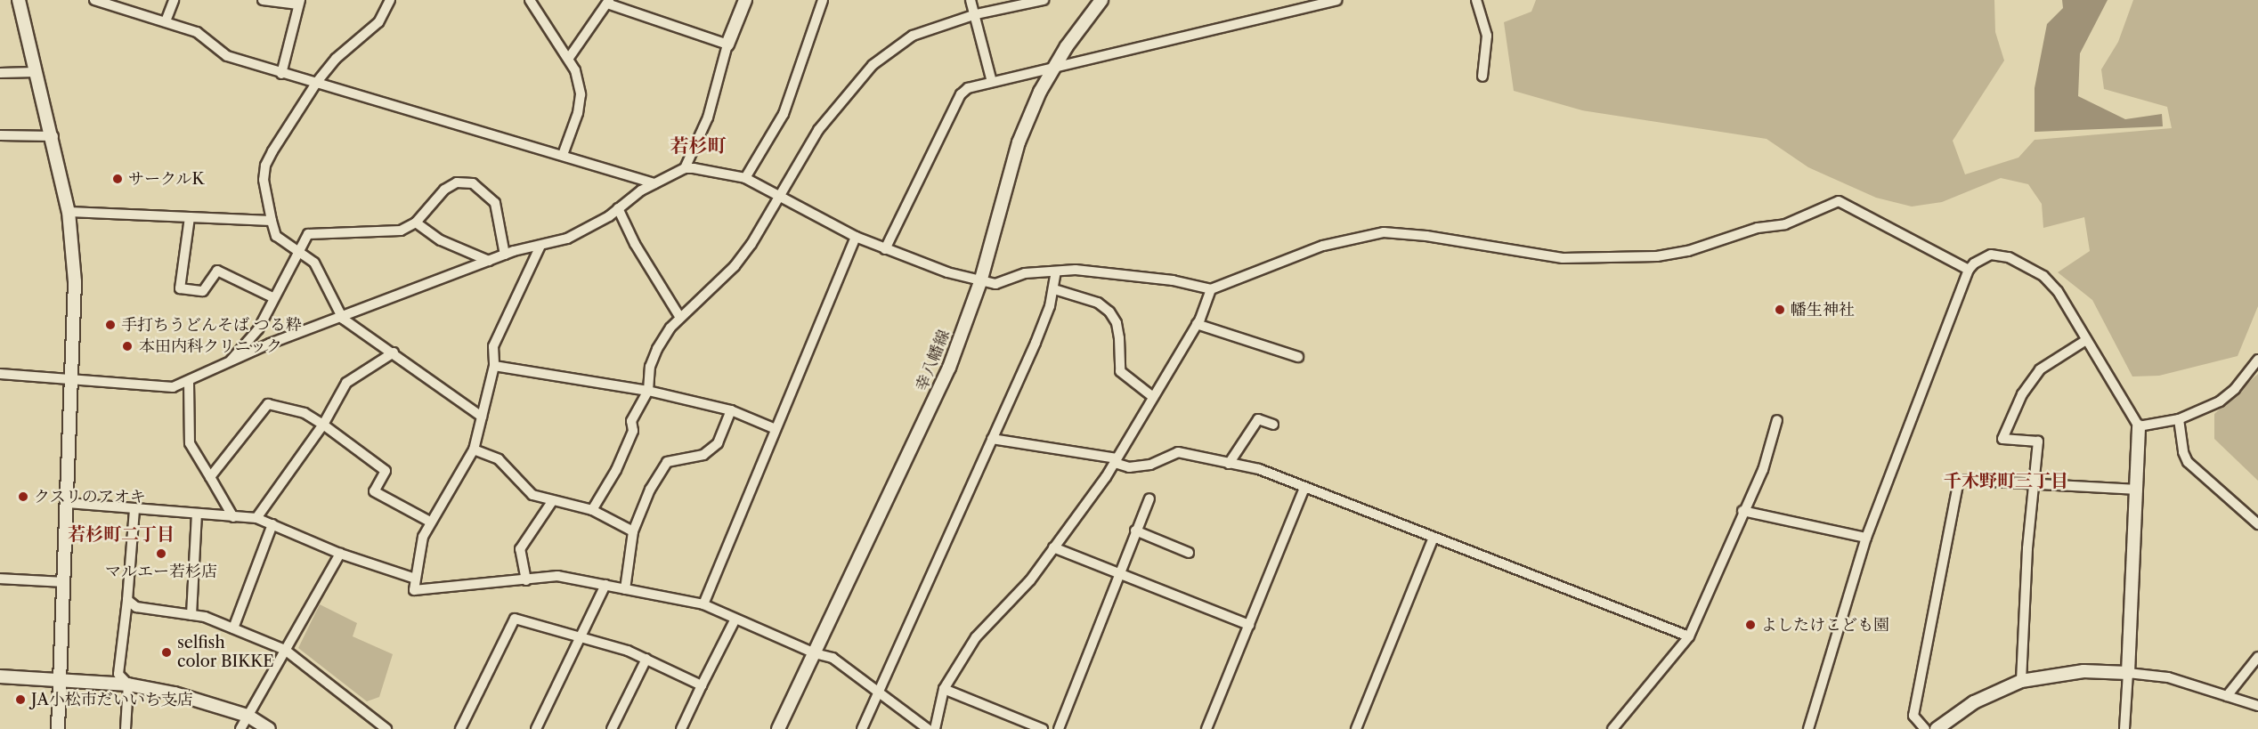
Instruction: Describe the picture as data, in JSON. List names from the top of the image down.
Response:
{
  "streets": {
    "street": ["幸八幡線"]
  },
  "districts": ["若杉町", "千木野町三丁目", "若杉町二丁目"],
  "places": [
    "サークルK",
    "幡生神社",
    "手打ちうどんそば つる粋",
    "本田内科クリニック",
    "クスリのアオキ",
    "マルエー若杉店",
    "よしたけこども園",
    "selfish color BIKKE",
    "JA小松市だいいち支店"
  ]
}
